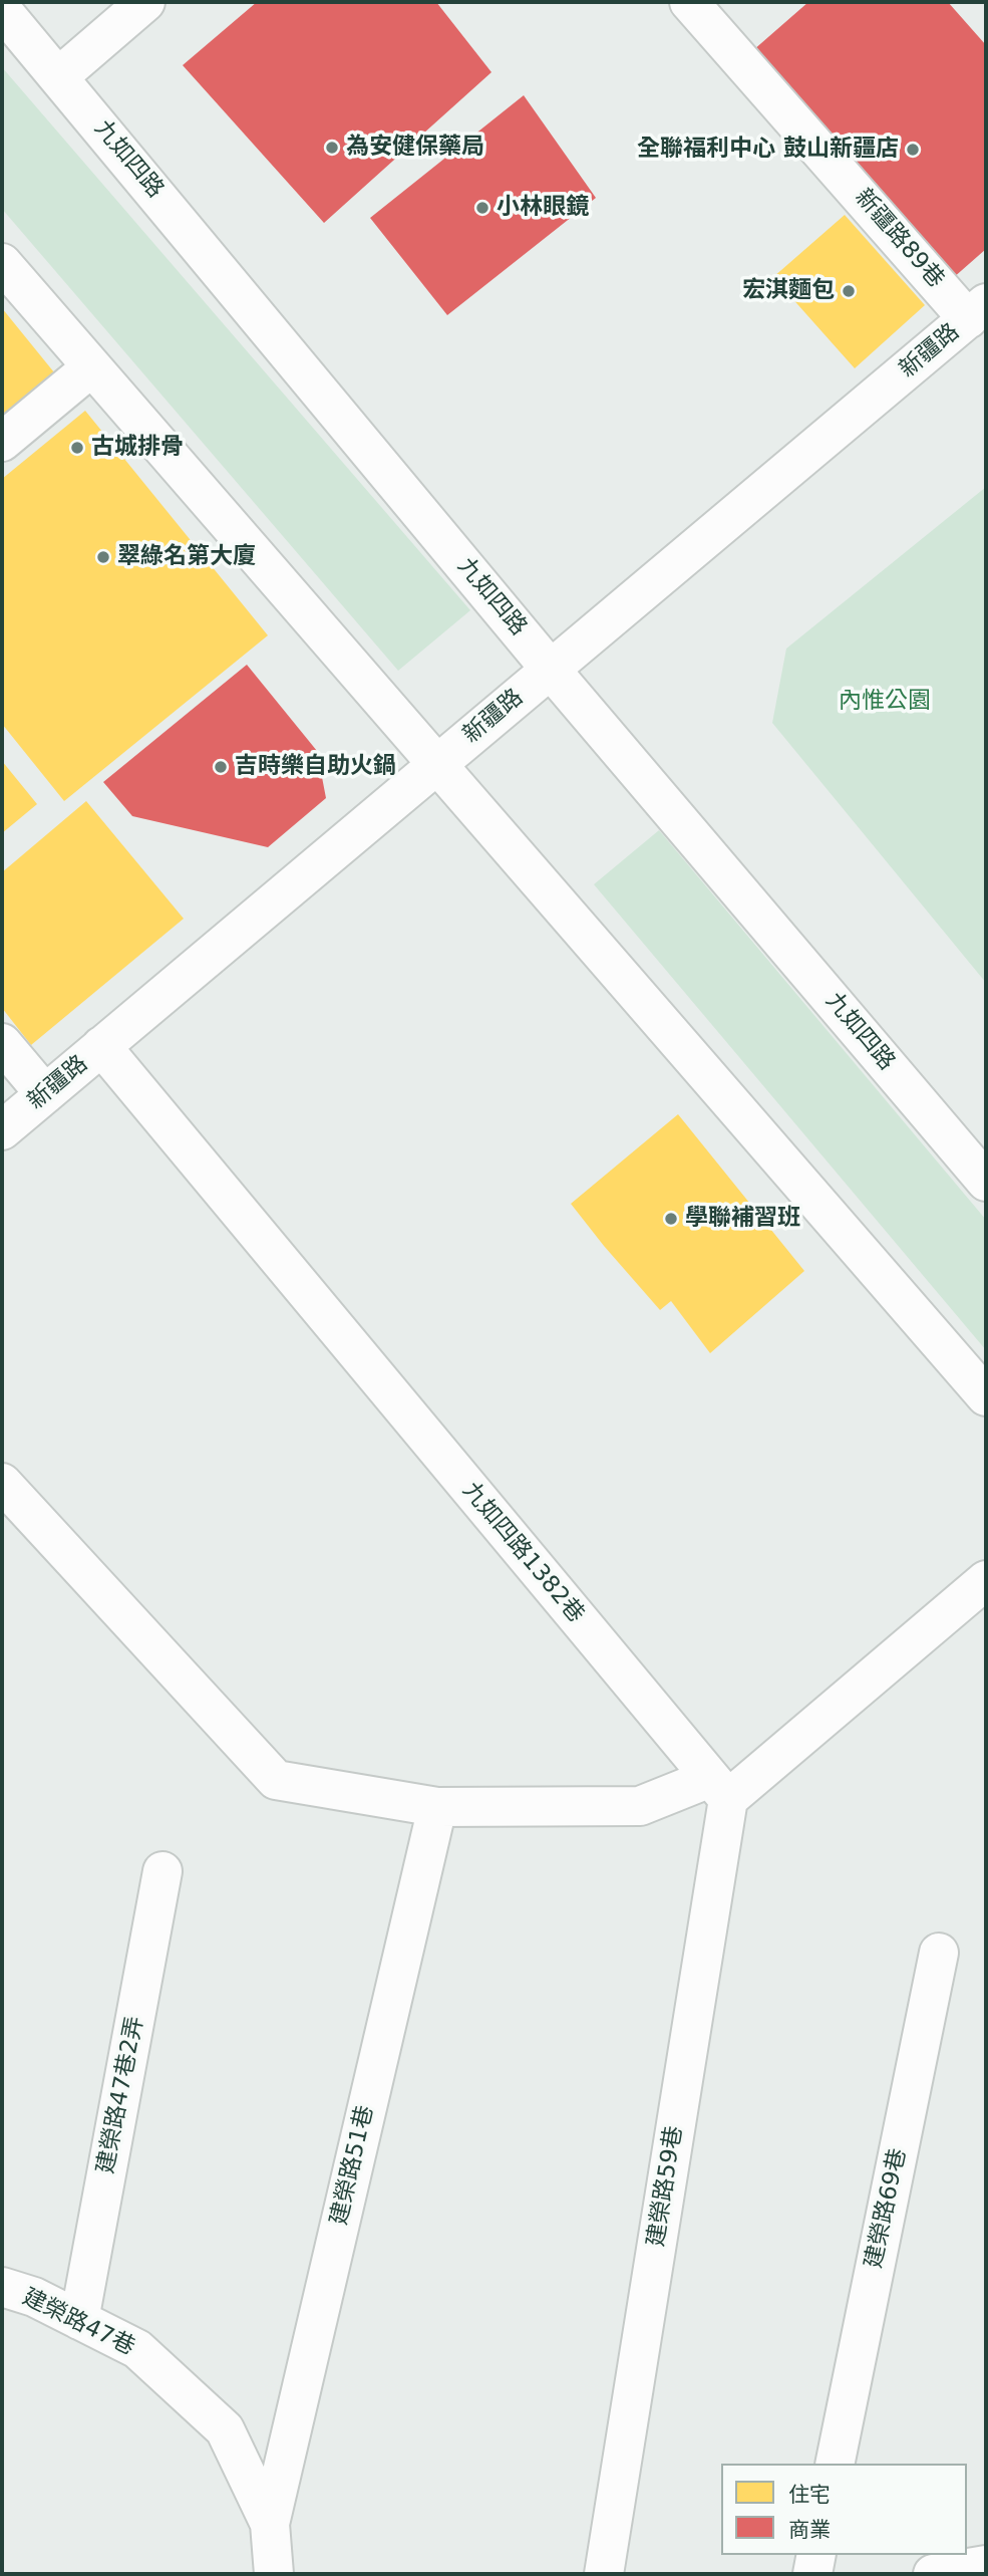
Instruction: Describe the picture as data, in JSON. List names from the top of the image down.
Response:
{
  "streets": {
    "street": [
      "九如四路",
      "新疆路89巷",
      "新疆路",
      "九如四路1382巷",
      "建榮路47巷2弄",
      "建榮路51巷",
      "建榮路59巷",
      "建榮路69巷",
      "建榮路47巷"
    ]
  },
  "crossings": [
    ["九如四路", "新疆路"],
    ["新疆路89巷", "新疆路"],
    ["新疆路", "九如四路1382巷"],
    ["九如四路1382巷", "建榮路59巷"],
    ["建榮路47巷2弄", "建榮路47巷"],
    ["建榮路51巷", "建榮路47巷"]
  ],
  "parks": ["內惟公園"],
  "places": [
    "為安健保藥局",
    "全聯福利中心 鼓山新疆店",
    "小林眼鏡",
    "宏淇麵包",
    "古城排骨",
    "翠綠名第大廈",
    "吉時樂自助火鍋",
    "學聯補習班"
  ],
  "legend": ["住宅", "商業"]
}
